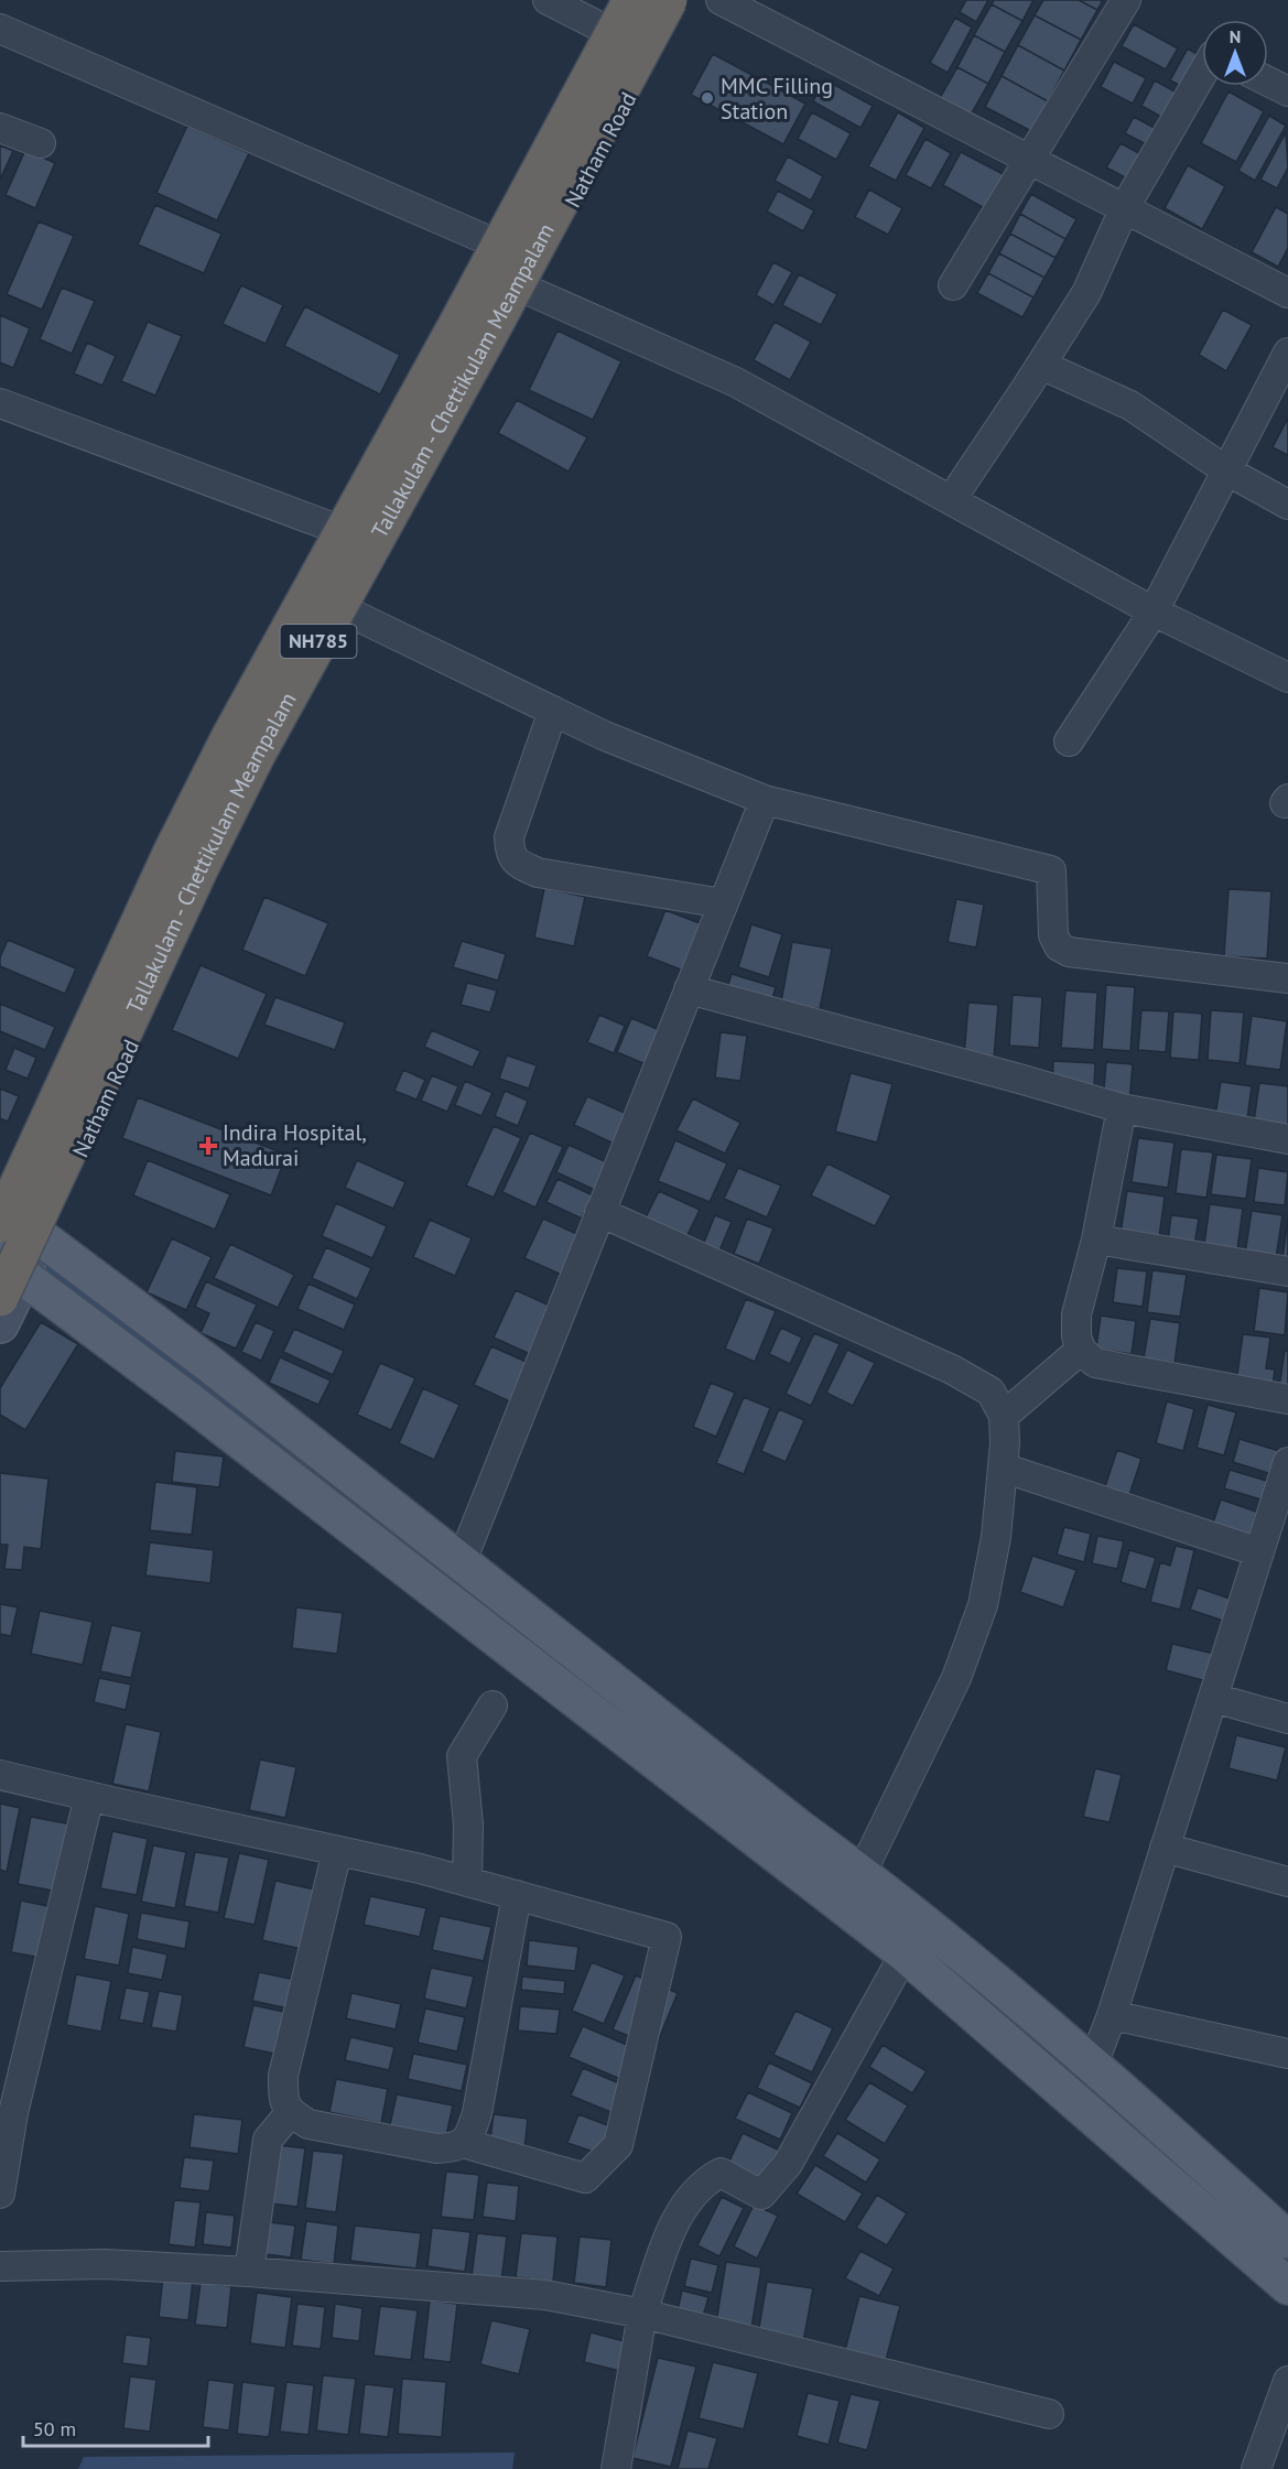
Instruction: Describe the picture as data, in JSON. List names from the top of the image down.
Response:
{
  "streets": {
    "highway": ["Tallakulam - Chettikulam Meampalam", "NH785"],
    "main road": ["Natham Road"]
  },
  "crossings": [
    ["Natham Road", "Tallakulam - Chettikulam Meampalam"]
  ],
  "places": {
    "other": ["MMC Filling Station"],
    "health": ["Indira Hospital, Madurai"]
  },
  "scale_bar": "50 m",
  "north": "top"
}
